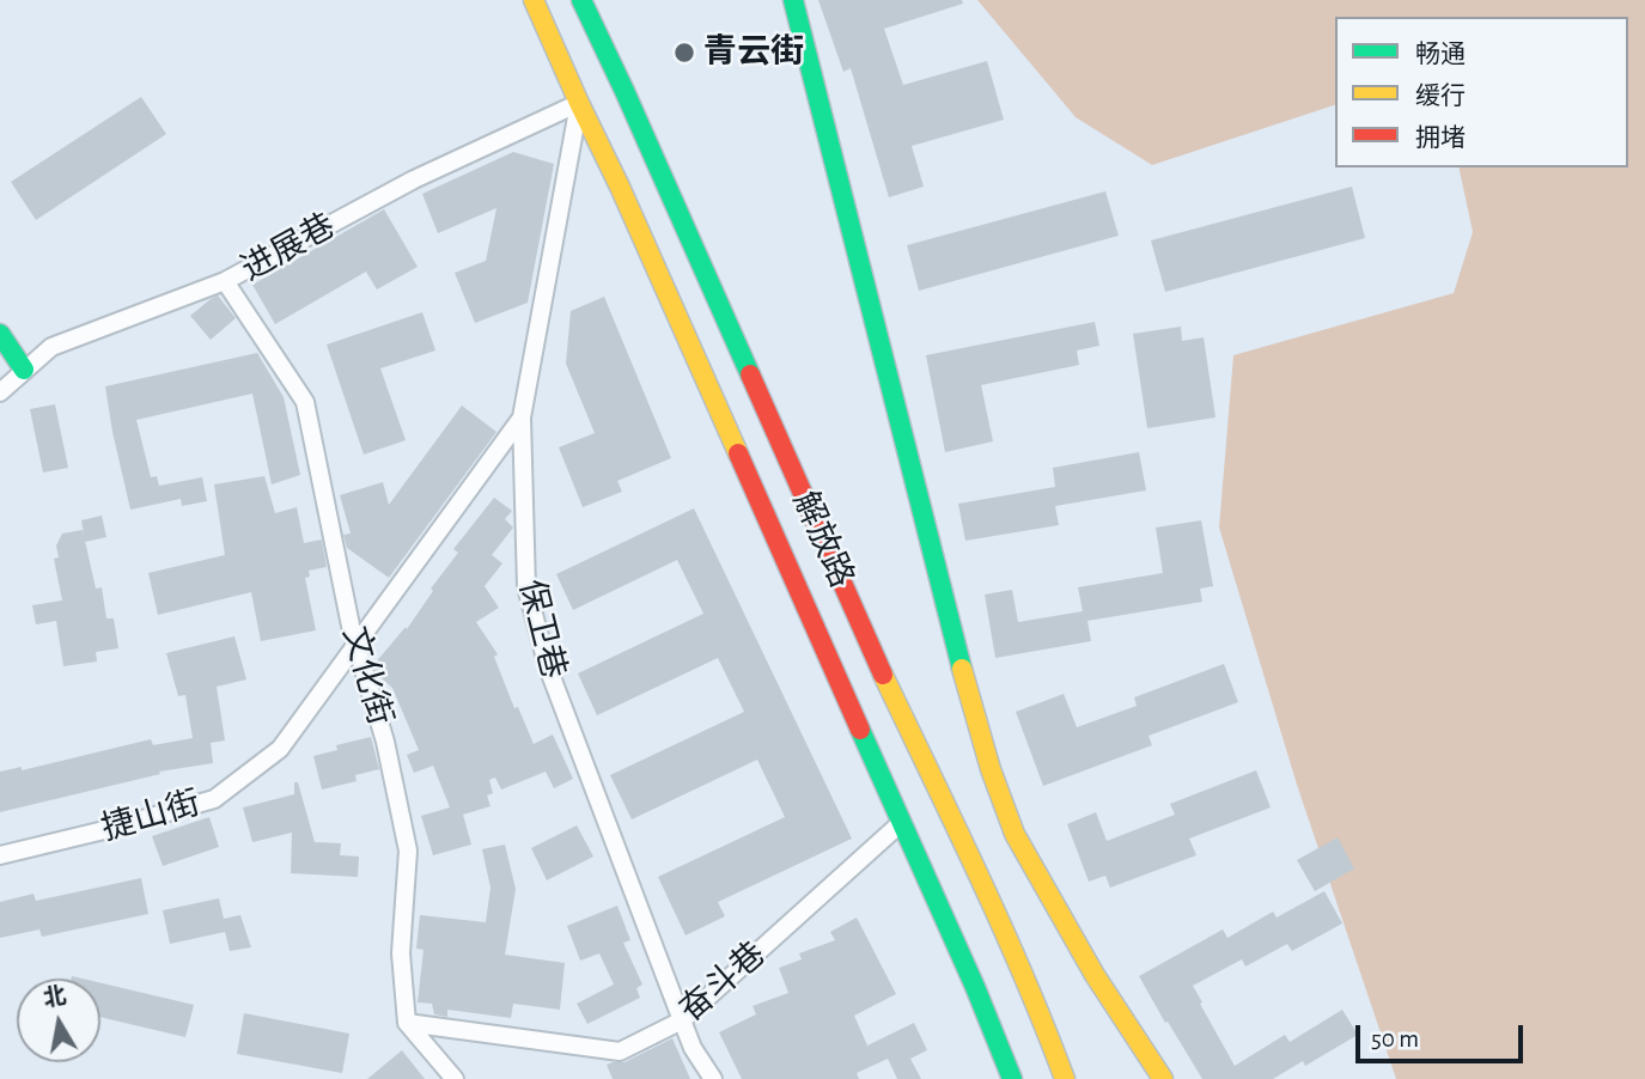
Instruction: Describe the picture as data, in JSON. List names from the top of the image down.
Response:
{
  "streets": {
    "main road": ["解放路"],
    "street": [
      "进展巷",
      "保卫巷",
      "文化街",
      "捷山街",
      "奋斗巷"
    ]
  },
  "crossings": [
    ["进展巷", "解放路"],
    ["进展巷", "保卫巷"],
    ["进展巷", "文化街"],
    ["解放路", "保卫巷"],
    ["解放路", "奋斗巷"],
    ["保卫巷", "捷山街"],
    ["保卫巷", "奋斗巷"],
    ["文化街", "捷山街"],
    ["文化街", "奋斗巷"]
  ],
  "places": ["青云街"],
  "legend": ["畅通", "缓行", "拥堵"],
  "scale_bar": "50 m",
  "north": "top"
}
